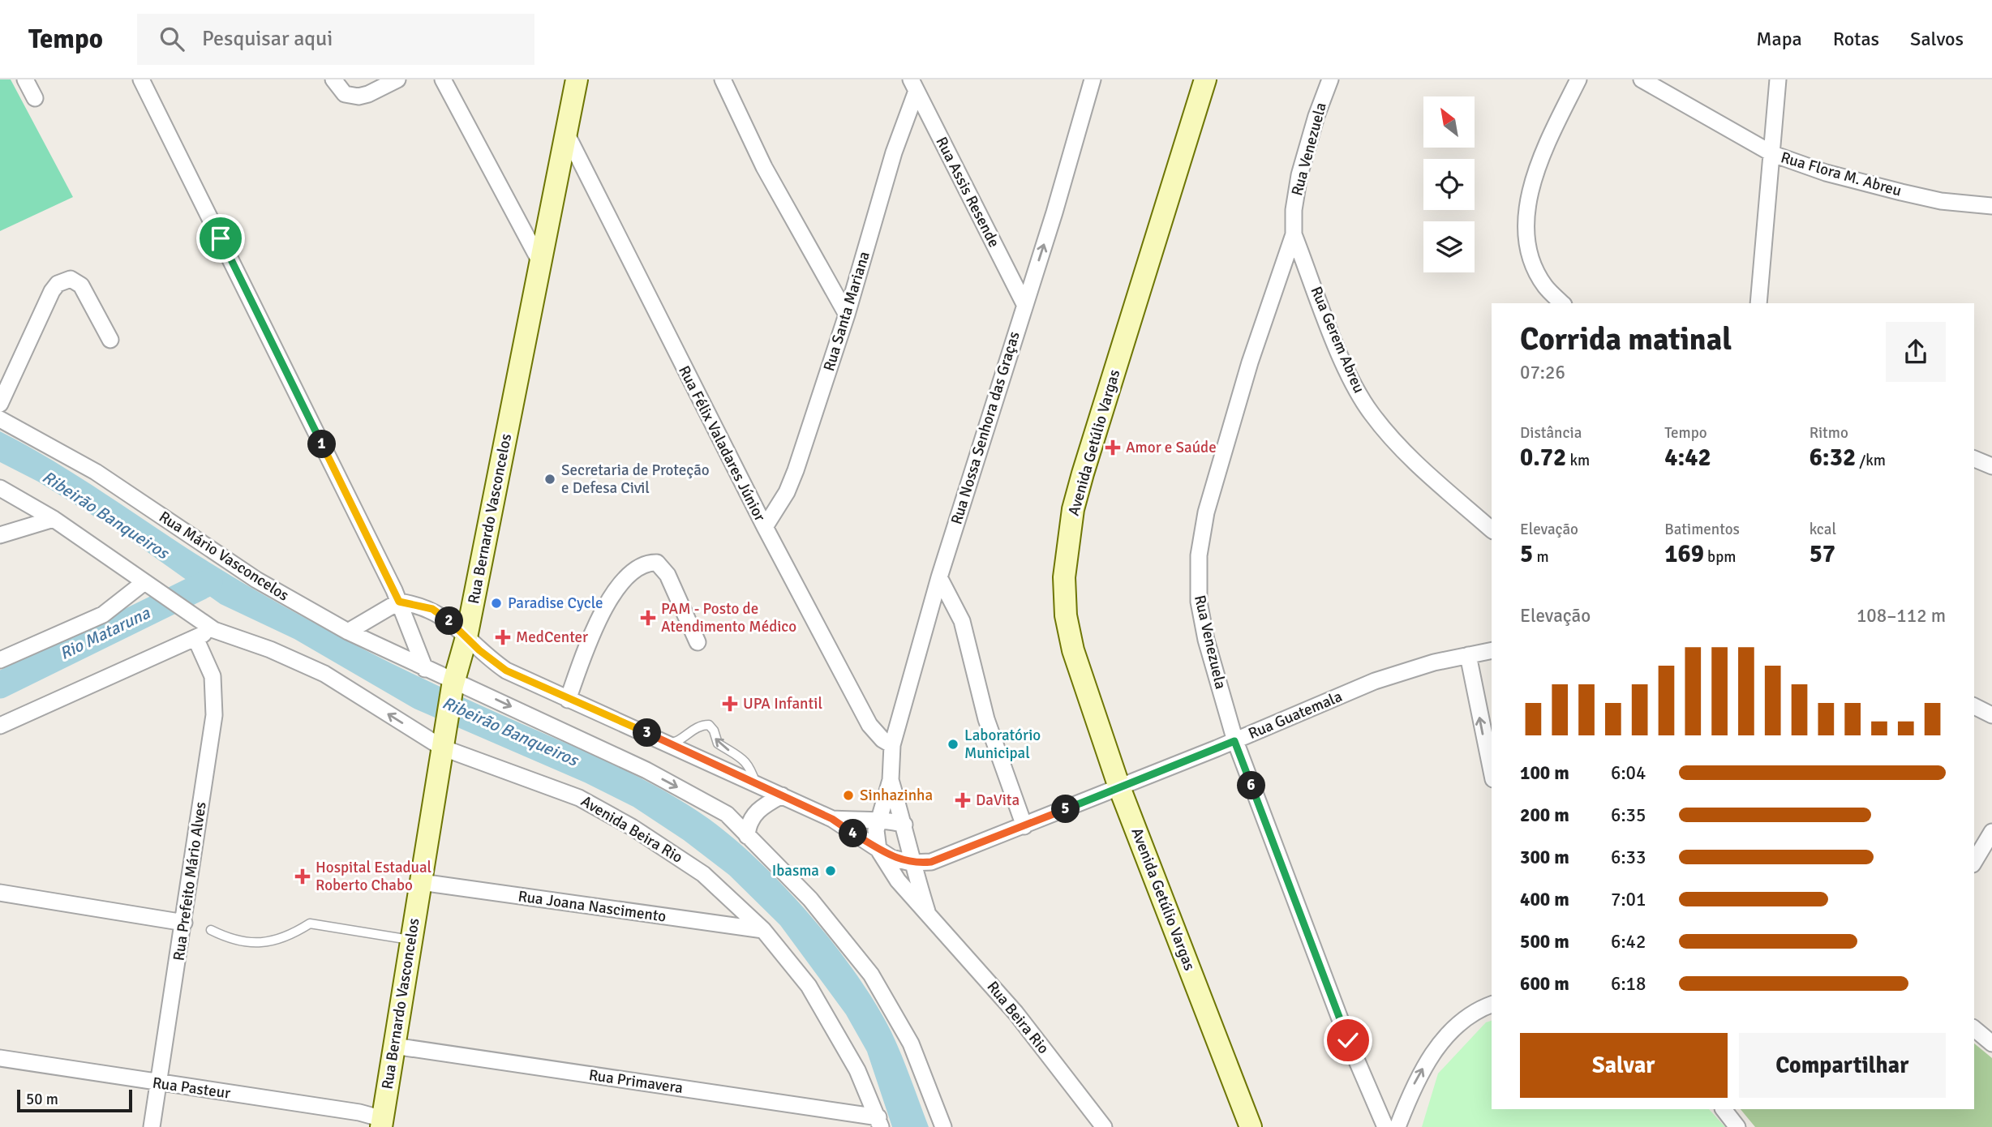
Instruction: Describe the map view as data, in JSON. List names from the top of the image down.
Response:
{
  "streets": {
    "main road": ["Avenida Getúlio Vargas", "Rua Bernardo Vasconcelos"],
    "street": [
      "Rua Venezuela",
      "Rua Flora M. Abreu",
      "Rua Assis Resende",
      "Rua Santa Mariana",
      "Rua Gerem Abreu",
      "Rua Nossa Senhora das Graças",
      "Rua Félix Valadares Júnior",
      "Rua Mário Vasconcelos",
      "Rua Guatemala",
      "Avenida Beira Rio",
      "Rua Prefeito Mário Alves",
      "Rua Joana Nascimento",
      "Rua Beira Rio",
      "Rua Primavera",
      "Rua Pasteur"
    ]
  },
  "crossings": [
    ["Rua Venezuela", "Rua Gerem Abreu"],
    ["Rua Venezuela", "Rua Guatemala"],
    ["Rua Assis Resende", "Rua Santa Mariana"],
    ["Rua Assis Resende", "Rua Nossa Senhora das Graças"],
    ["Rua Santa Mariana", "Rua Félix Valadares Júnior"],
    ["Rua Nossa Senhora das Graças", "Rua Félix Valadares Júnior"],
    ["Rua Nossa Senhora das Graças", "Rua Beira Rio"],
    ["Avenida Getúlio Vargas", "Rua Guatemala"],
    ["Rua Félix Valadares Júnior", "Rua Bernardo Vasconcelos"],
    ["Rua Bernardo Vasconcelos", "Rua Mário Vasconcelos"],
    ["Rua Bernardo Vasconcelos", "Avenida Beira Rio"],
    ["Rua Bernardo Vasconcelos", "Rua Joana Nascimento"],
    ["Rua Bernardo Vasconcelos", "Rua Beira Rio"],
    ["Rua Bernardo Vasconcelos", "Rua Primavera"],
    ["Rua Bernardo Vasconcelos", "Rua Pasteur"],
    ["Rua Guatemala", "Rua Beira Rio"],
    ["Avenida Beira Rio", "Rua Joana Nascimento"],
    ["Avenida Beira Rio", "Rua Primavera"],
    ["Rua Prefeito Mário Alves", "Rua Pasteur"]
  ],
  "water": ["Ribeirão Banqueiros", "Rio Mataruna"],
  "places": {
    "health": [
      "Amor e Saúde",
      "PAM - Posto de Atendimento Médico",
      "MedCenter",
      "UPA Infantil",
      "DaVita",
      "Hospital Estadual Roberto Chabo"
    ],
    "other": [
      "Secretaria de Proteção e Defesa Civil",
      "Paradise Cycle",
      "Laboratório Municipal",
      "Sinhazinha",
      "Ibasma"
    ]
  },
  "scale_bar": "50 m",
  "north": "top left",
  "page": {
    "header": "Tempo",
    "search": "Pesquisar aqui",
    "nav": ["Mapa", "Rotas", "Salvos"],
    "heading": ["Corrida matinal", "07:26"],
    "stats": [
      ["Distância", "0.72 km"],
      ["Tempo", "4:42"],
      ["Ritmo", "6:32 /km"],
      ["Elevação", "5 m"],
      ["Batimentos", "169 bpm"],
      ["kcal", "57"]
    ],
    "pins": [
      "1",
      "2",
      "3",
      "6",
      "5",
      "4"
    ],
    "chart": ["Elevação", "108–112 m"],
    "list": [
      {
        "name": "100 m",
        "note": "6:04"
      },
      {
        "name": "200 m",
        "note": "6:35"
      },
      {
        "name": "300 m",
        "note": "6:33"
      },
      {
        "name": "400 m",
        "note": "7:01"
      },
      {
        "name": "500 m",
        "note": "6:42"
      },
      {
        "name": "600 m",
        "note": "6:18"
      }
    ],
    "buttons": ["Salvar", "Compartilhar"],
    "scale": "50 m"
  }
}
